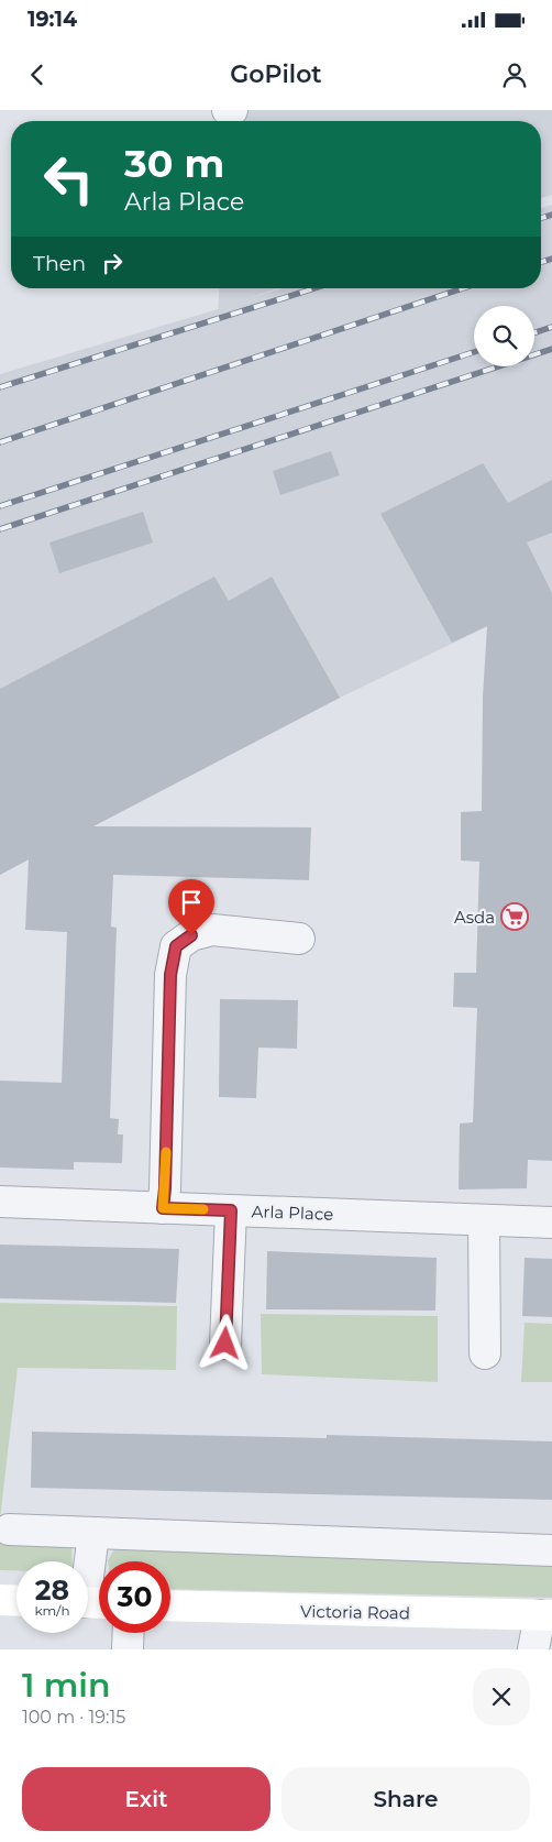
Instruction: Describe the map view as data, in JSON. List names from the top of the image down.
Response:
{
  "streets": {
    "street": ["Arla Place", "Victoria Road"]
  },
  "places": {
    "supermarket": ["Asda"]
  },
  "page": {
    "status": "19:14",
    "header": "GoPilot",
    "turn": ["30 m", "Arla Place"],
    "then": "Then",
    "speed": "28 km/h",
    "limit": "30",
    "heading": ["1 min", "100 m · 19:15"],
    "buttons": ["Exit", "Share"]
  }
}
